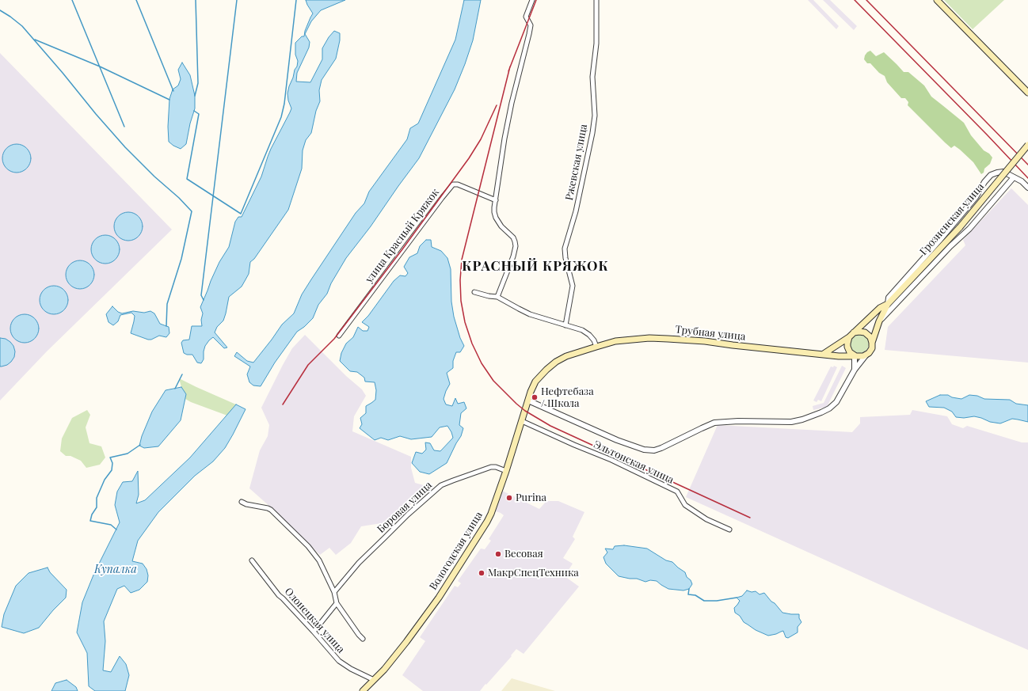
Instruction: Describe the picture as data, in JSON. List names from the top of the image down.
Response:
{
  "streets": {
    "main road": ["Грозненская улица", "Трубная улица", "Вологодская улица"],
    "street": [
      "Ржевская улица",
      "улица Красный Кряжок",
      "Эльтонская улица",
      "Боровая улица",
      "Олонецкая улица"
    ]
  },
  "crossings": [
    ["Трубная улица", "Эльтонская улица"],
    ["Трубная улица", "Вологодская улица"],
    ["Эльтонская улица", "Вологодская улица"],
    ["Боровая улица", "Вологодская улица"],
    ["Вологодская улица", "Олонецкая улица"]
  ],
  "districts": ["КРАСНЫЙ КРЯЖОК"],
  "water": ["Купалка"],
  "places": [
    "Нефтебаза / Школа",
    "Purina",
    "Весовая",
    "МакрСпецТехника"
  ]
}
